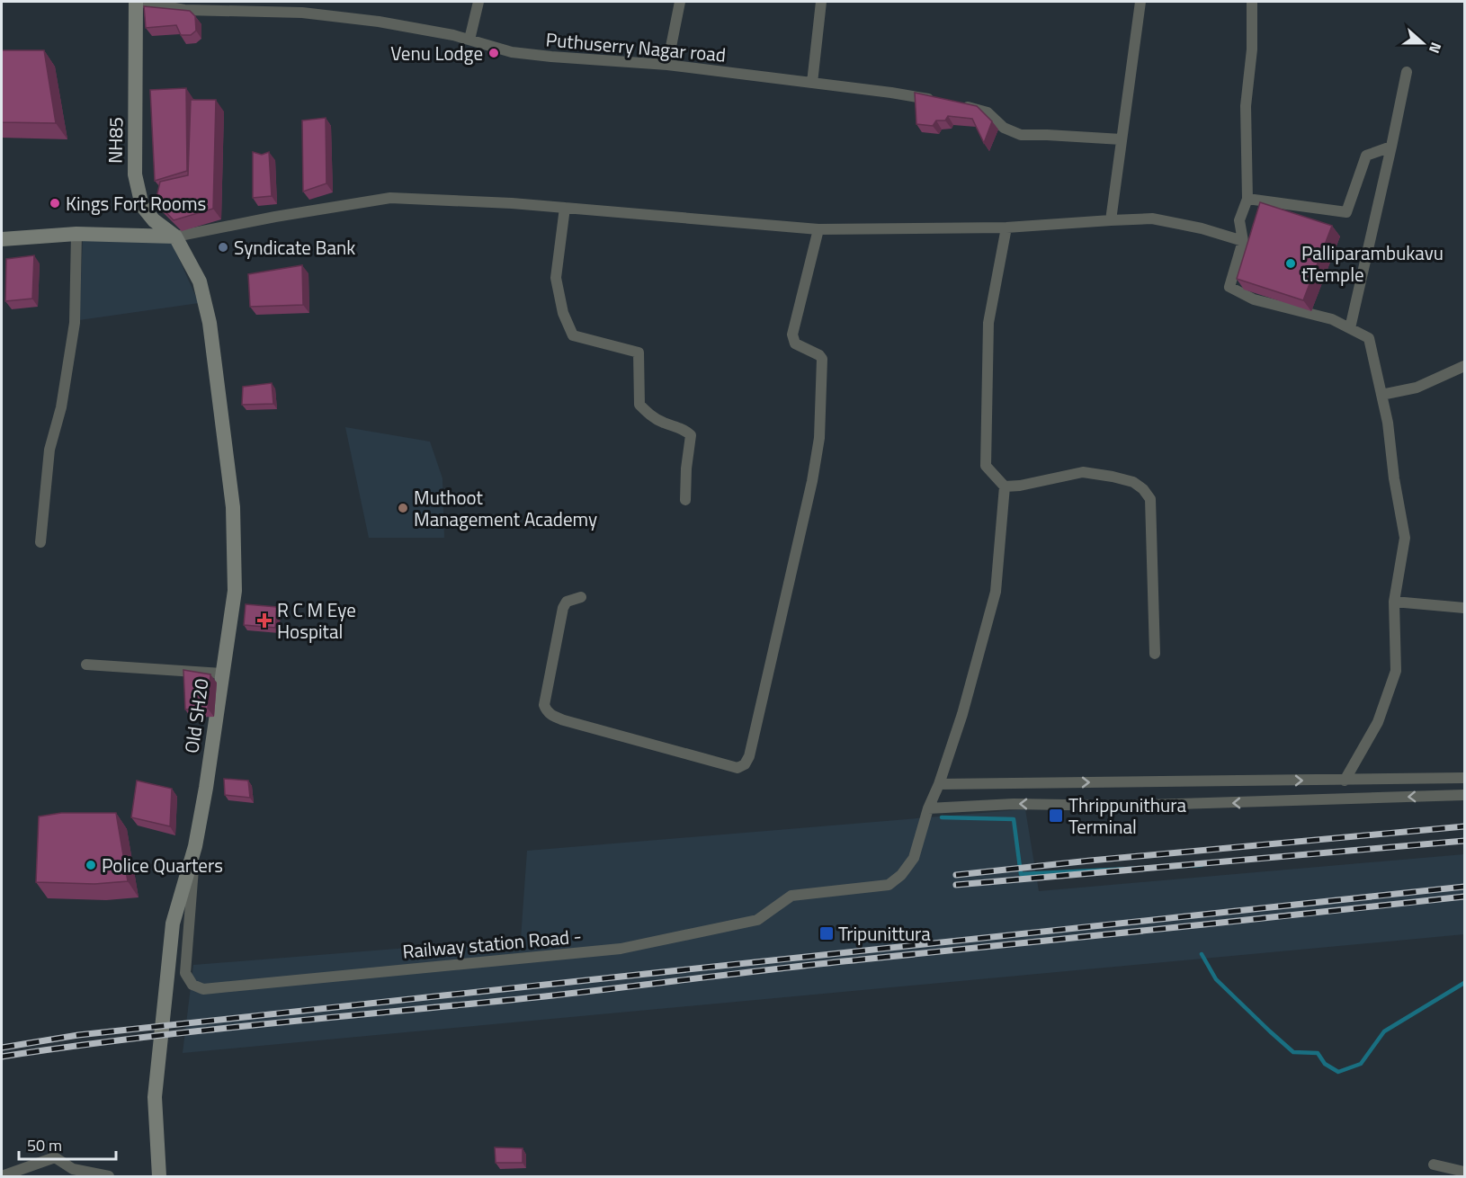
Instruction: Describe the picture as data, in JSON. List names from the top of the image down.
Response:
{
  "streets": {
    "main road": ["NH85", "Old SH20"],
    "street": ["Puthuserry Nagar road", "Railway station Road -"]
  },
  "crossings": [
    ["NH85", "Old SH20"],
    ["Old SH20", "Railway station Road -"]
  ],
  "places": {
    "other": [
      "Venu Lodge",
      "Kings Fort Rooms",
      "Syndicate Bank",
      "Palliparambukavu tTemple",
      "Muthoot Management Academy",
      "Police Quarters"
    ],
    "health": ["R C M Eye Hospital"],
    "transit": ["Thrippunithura Terminal", "Tripunittura"]
  },
  "scale_bar": "50 m",
  "north": "right"
}
